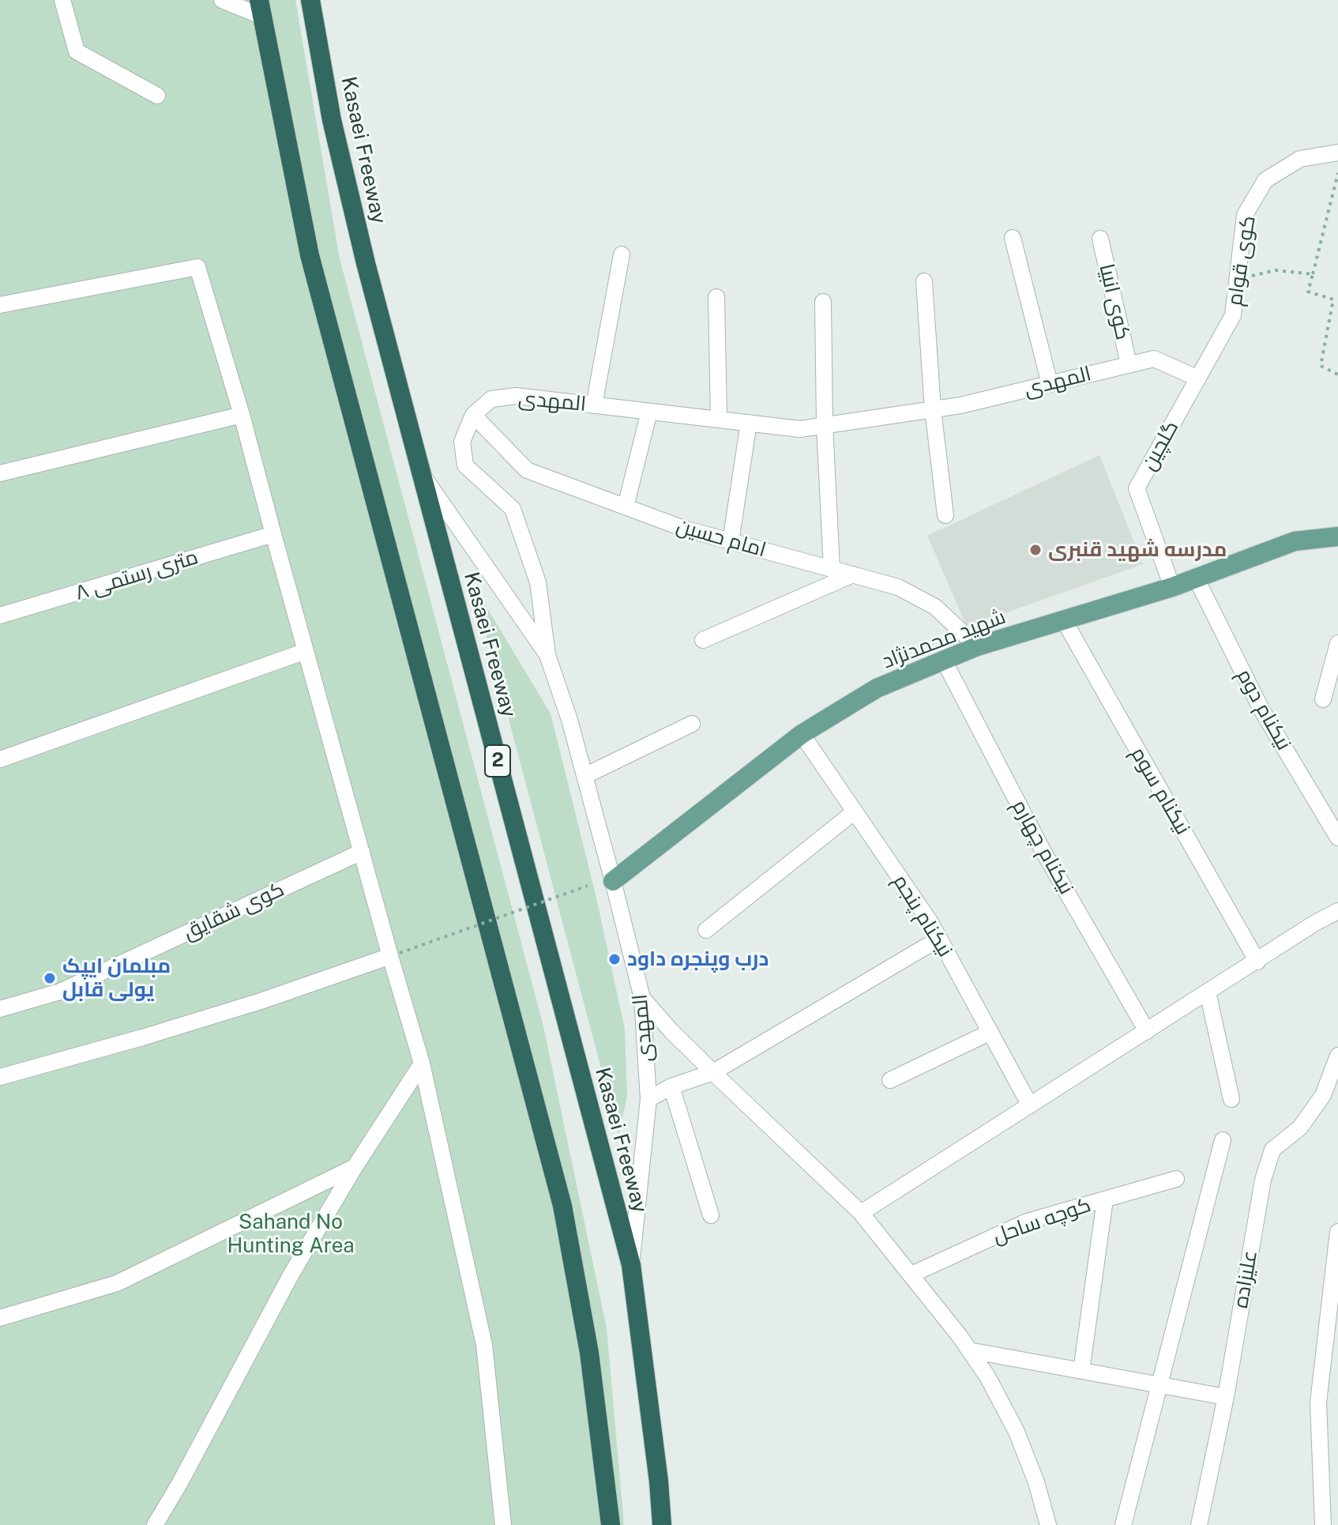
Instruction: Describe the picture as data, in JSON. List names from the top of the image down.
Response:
{
  "streets": {
    "highway": ["Kasaei Freeway", "2"],
    "main road": ["شهید محمدنژاد"],
    "street": [
      "کوی قوام",
      "کوی انبیا",
      "المهدی",
      "گلچین",
      "امام حسین",
      "۸ متری رستمی",
      "نیکنام دوم",
      "نیکنام سوم",
      "نیکنام چهارم",
      "کوی شقایق",
      "نیکنام پنجم",
      "کوچه ساحل",
      "علیزاده"
    ]
  },
  "crossings": [
    ["Kasaei Freeway", "المهدی"],
    ["کوی قوام", "المهدی"],
    ["کوی قوام", "گلچین"],
    ["کوی انبیا", "المهدی"],
    ["المهدی", "گلچین"],
    ["المهدی", "امام حسین"],
    ["المهدی", "شهید محمدنژاد"],
    ["گلچین", "شهید محمدنژاد"],
    ["امام حسین", "شهید محمدنژاد"],
    ["شهید محمدنژاد", "نیکنام دوم"],
    ["شهید محمدنژاد", "نیکنام سوم"],
    ["شهید محمدنژاد", "نیکنام چهارم"],
    ["شهید محمدنژاد", "نیکنام پنجم"]
  ],
  "parks": ["Sahand No Hunting Area"],
  "places": ["مدرسه شهید قنبری", "درب وپنجره داود", "مبلمان ایپک یولی قابل"]
}
